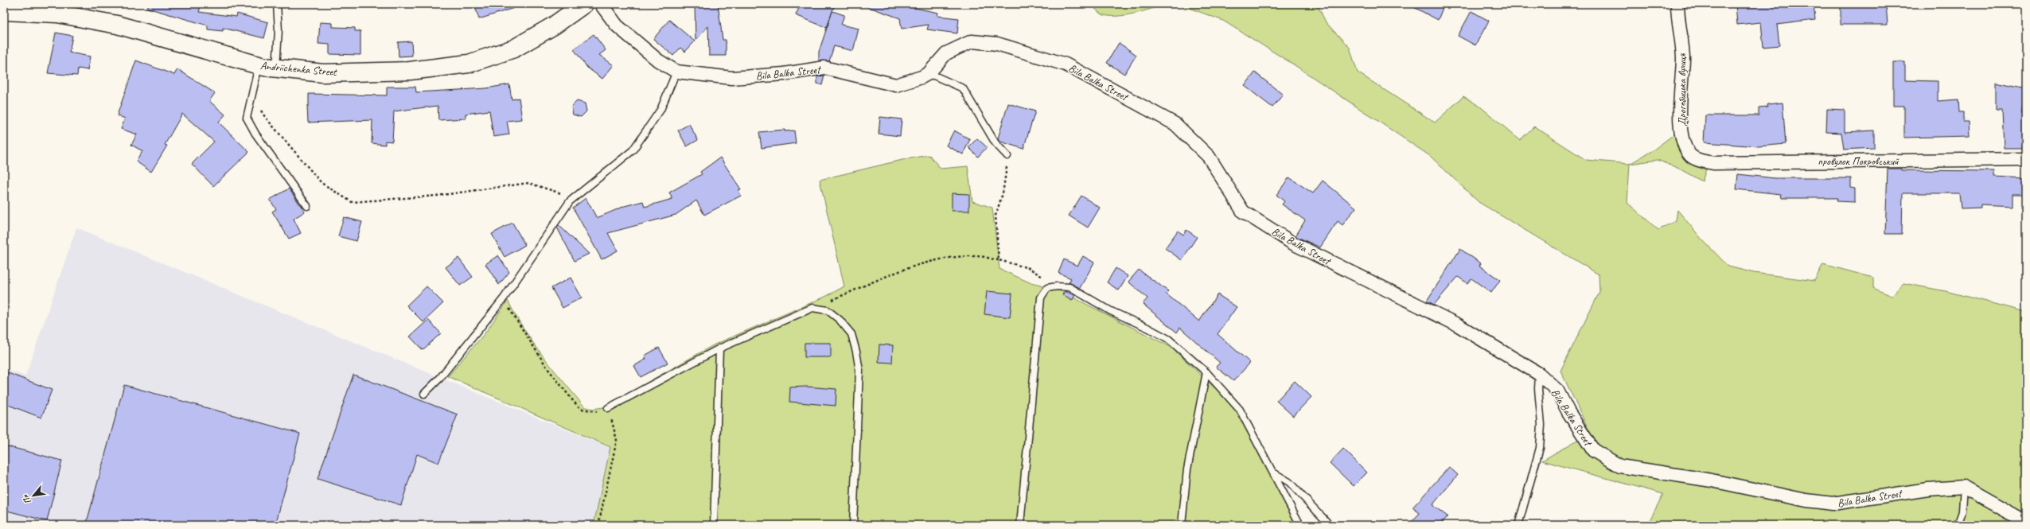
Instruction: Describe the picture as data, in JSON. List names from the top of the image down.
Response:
{
  "streets": {
    "street": [
      "Andriichenka Street",
      "Bila Balka Street",
      "Дрогобицька вулиця",
      "провулок Покровський"
    ]
  },
  "crossings": [
    ["Дрогобицька вулиця", "провулок Покровський"]
  ],
  "north": "bottom left"
}
